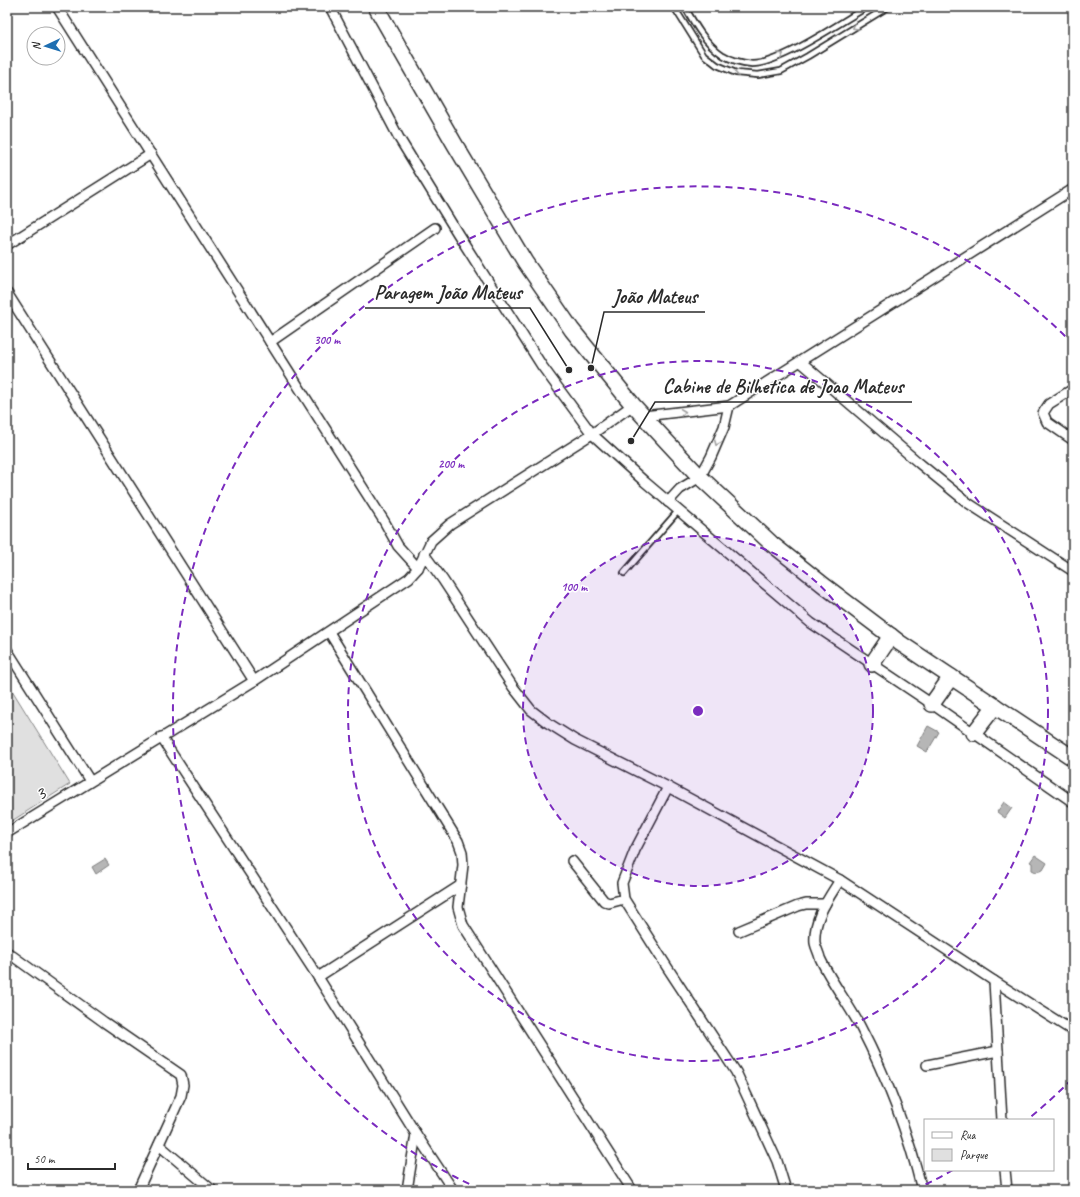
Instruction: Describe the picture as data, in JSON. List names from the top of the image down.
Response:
{
  "streets": {
    "street": ["3"]
  },
  "places": ["João Mateus", "Paragem João Mateus", "Cabine de Bilhetica de Joao Mateus"],
  "legend": ["Rua", "Parque"],
  "scale_bar": "50 m",
  "north": "left",
  "rings": ["300 m", "200 m", "100 m"]
}
